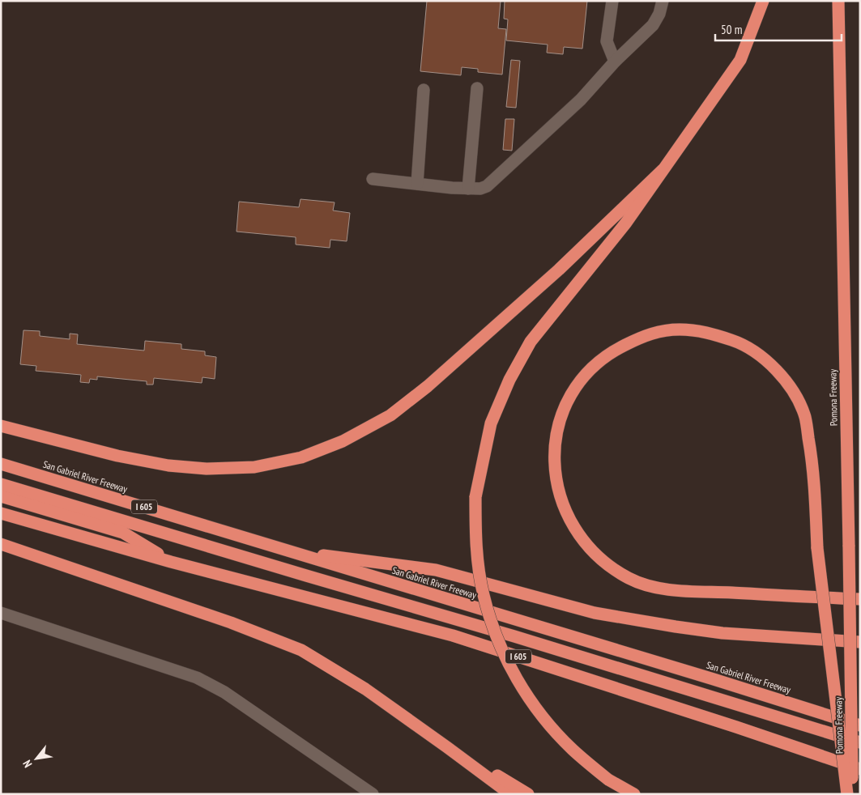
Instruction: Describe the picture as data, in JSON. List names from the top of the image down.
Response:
{
  "streets": {
    "highway": ["Pomona Freeway", "San Gabriel River Freeway", "I 605"]
  },
  "scale_bar": "50 m",
  "north": "bottom left"
}
